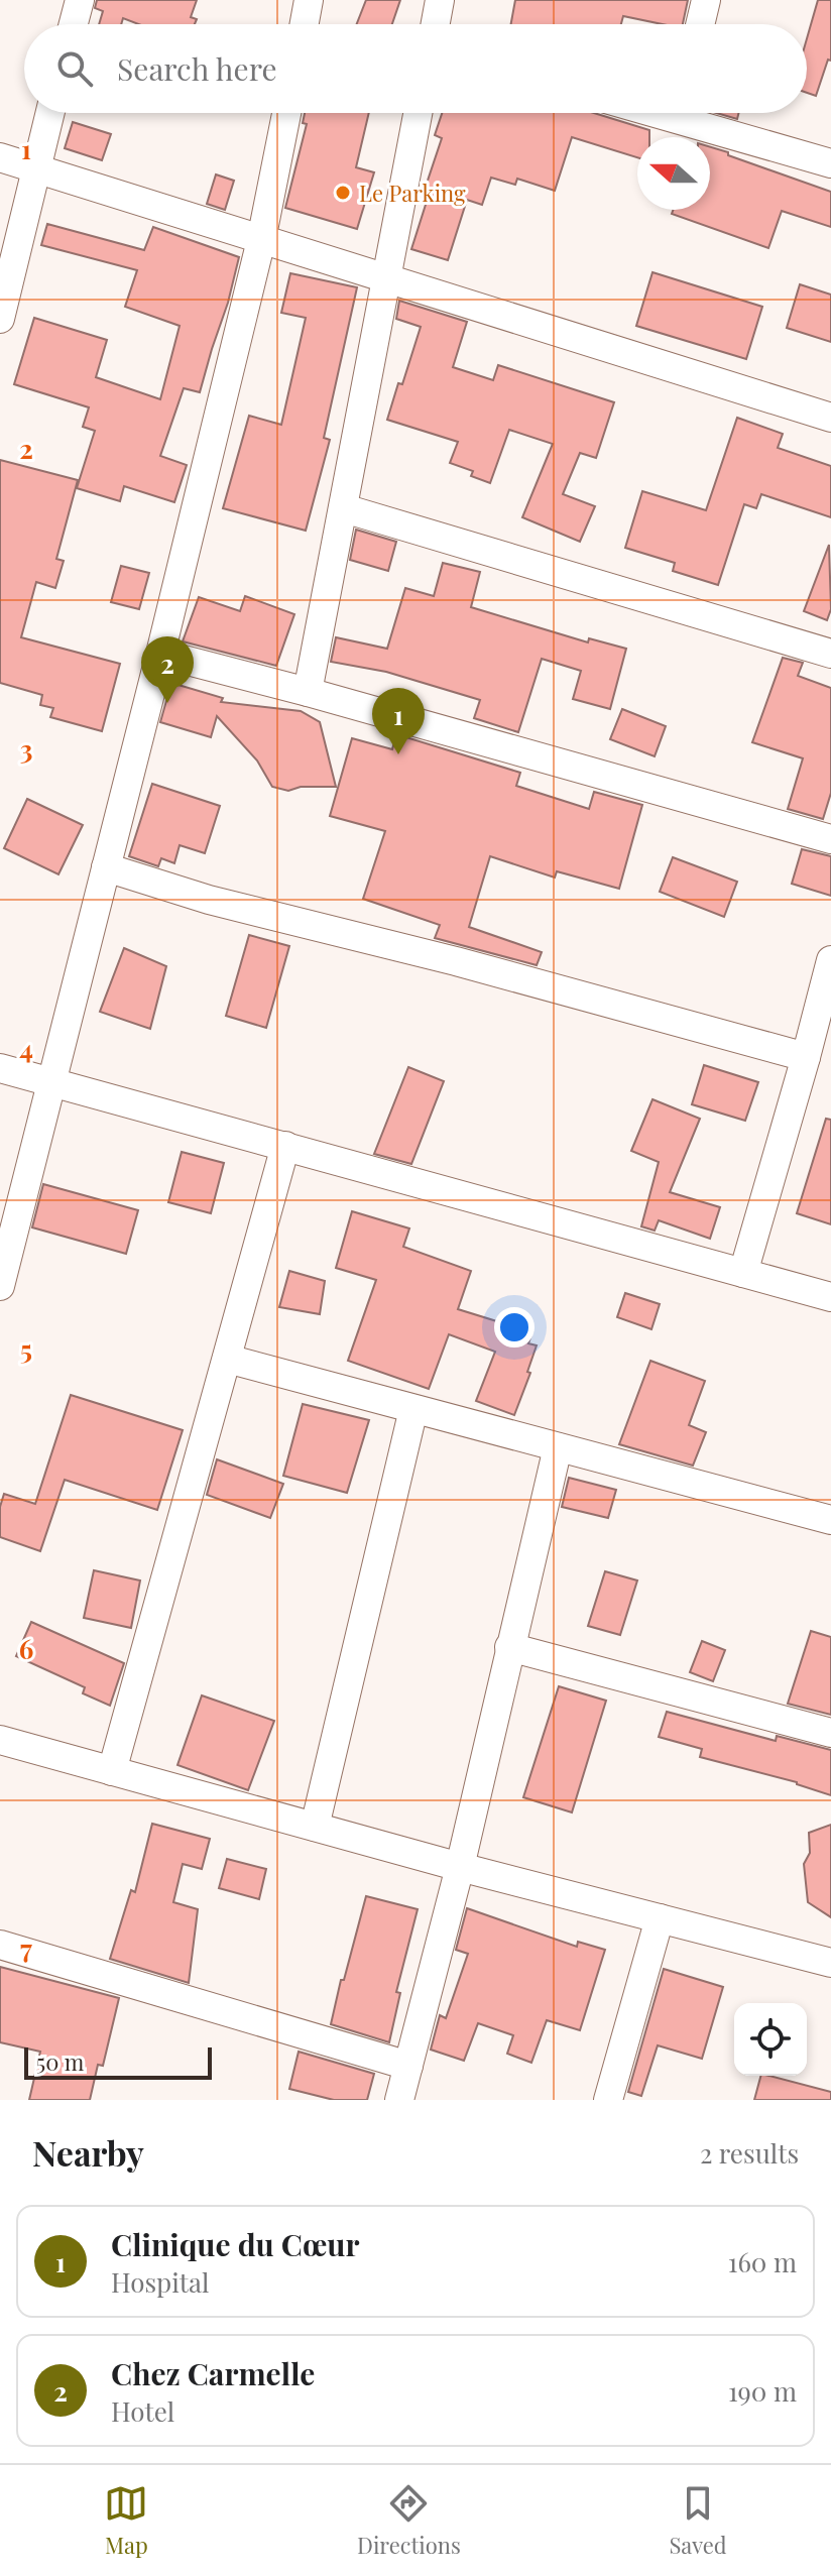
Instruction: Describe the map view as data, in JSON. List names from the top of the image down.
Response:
{
  "places": ["Le Parking"],
  "scale_bar": "50 m",
  "north": "left",
  "page": {
    "search": "Search here",
    "pins": ["2", "1"],
    "scale": "50 m",
    "heading": ["Nearby", "2 results"],
    "list": [
      {
        "mark": "1",
        "name": "Clinique du Cœur",
        "note": "Hospital",
        "value": "160 m"
      },
      {
        "mark": "2",
        "name": "Chez Carmelle",
        "note": "Hotel",
        "value": "190 m"
      }
    ],
    "nav": ["Map", "Directions", "Saved"]
  },
  "grid": {
    "rows": [
      "1",
      "2",
      "3",
      "4",
      "5",
      "6",
      "7"
    ]
  }
}
